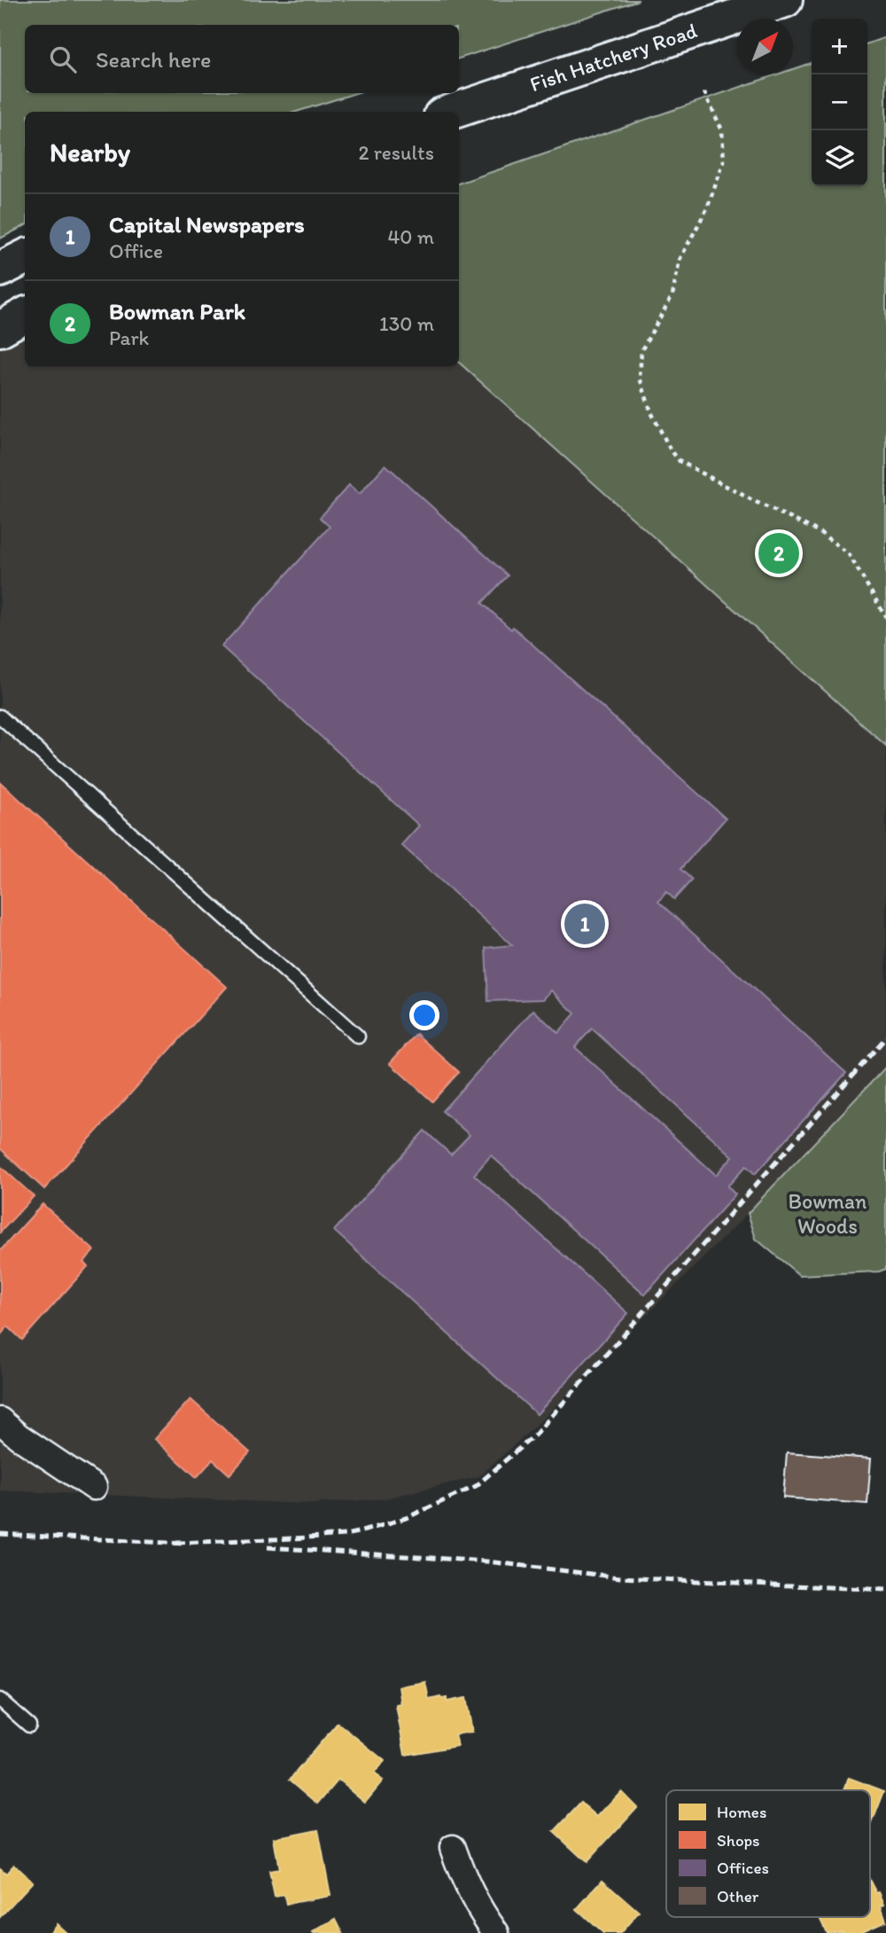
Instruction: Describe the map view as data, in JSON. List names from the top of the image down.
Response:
{
  "streets": {
    "main road": ["Fish Hatchery Road"]
  },
  "parks": ["Bowman Woods"],
  "legend": [
    "Homes",
    "Shops",
    "Offices",
    "Other"
  ],
  "north": "top right",
  "page": {
    "map_buttons": ["+", "−"],
    "search": "Search here",
    "heading": ["Nearby", "2 results"],
    "list": [
      {
        "mark": "1",
        "name": "Capital Newspapers",
        "note": "Office",
        "value": "40 m"
      },
      {
        "mark": "2",
        "name": "Bowman Park",
        "note": "Park",
        "value": "130 m"
      }
    ],
    "pins": ["2", "1"]
  }
}
